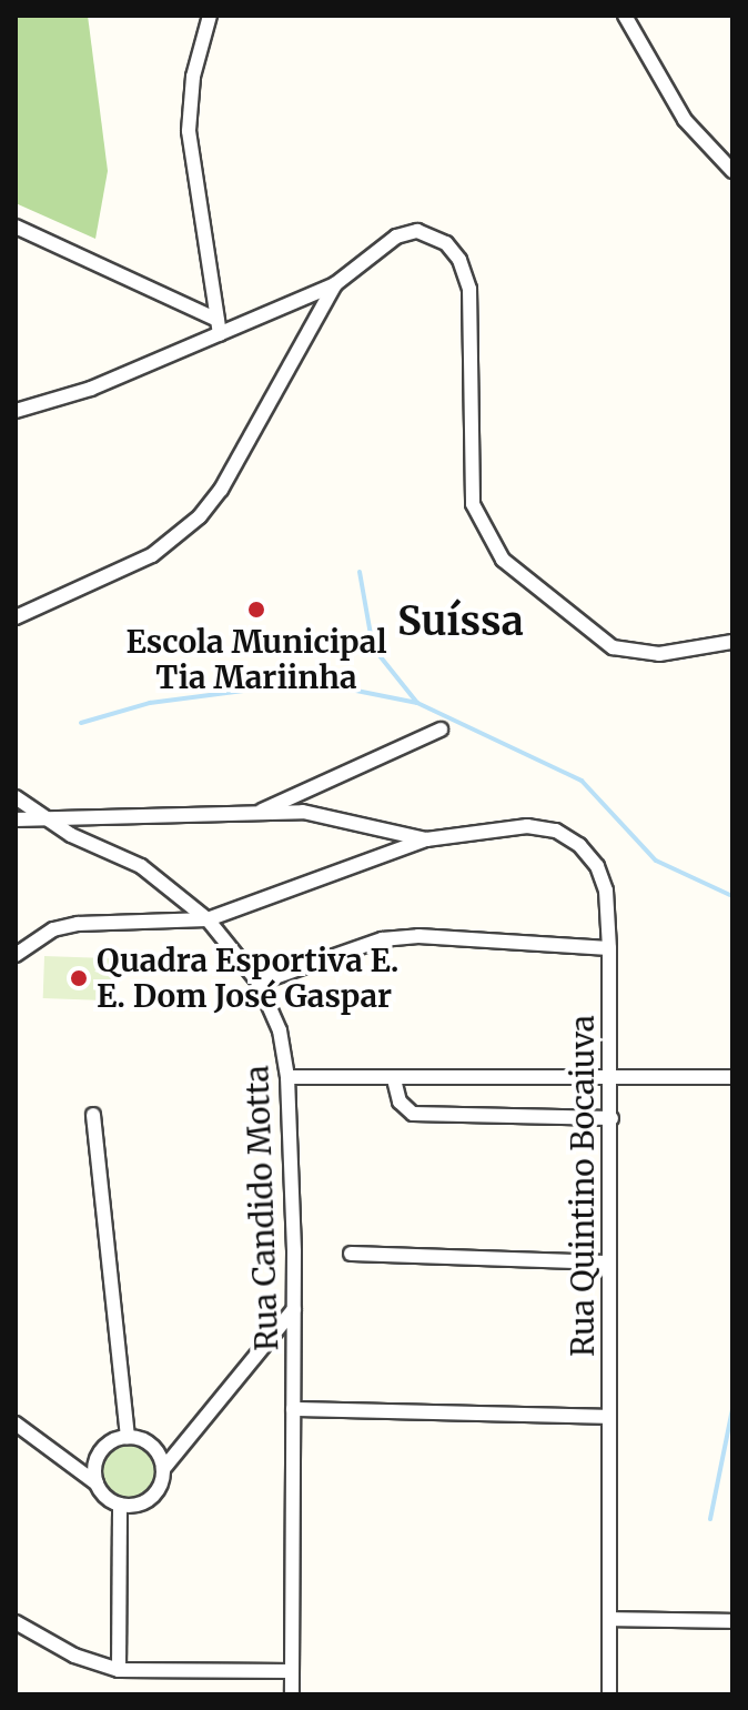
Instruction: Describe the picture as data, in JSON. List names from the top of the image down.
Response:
{
  "streets": {
    "street": ["Rua Quintino Bocaiuva", "Rua Candido Motta"]
  },
  "districts": ["Suíssa"],
  "places": ["Escola Municipal Tia Mariinha", "Quadra Esportiva E. E. Dom José Gaspar"]
}
